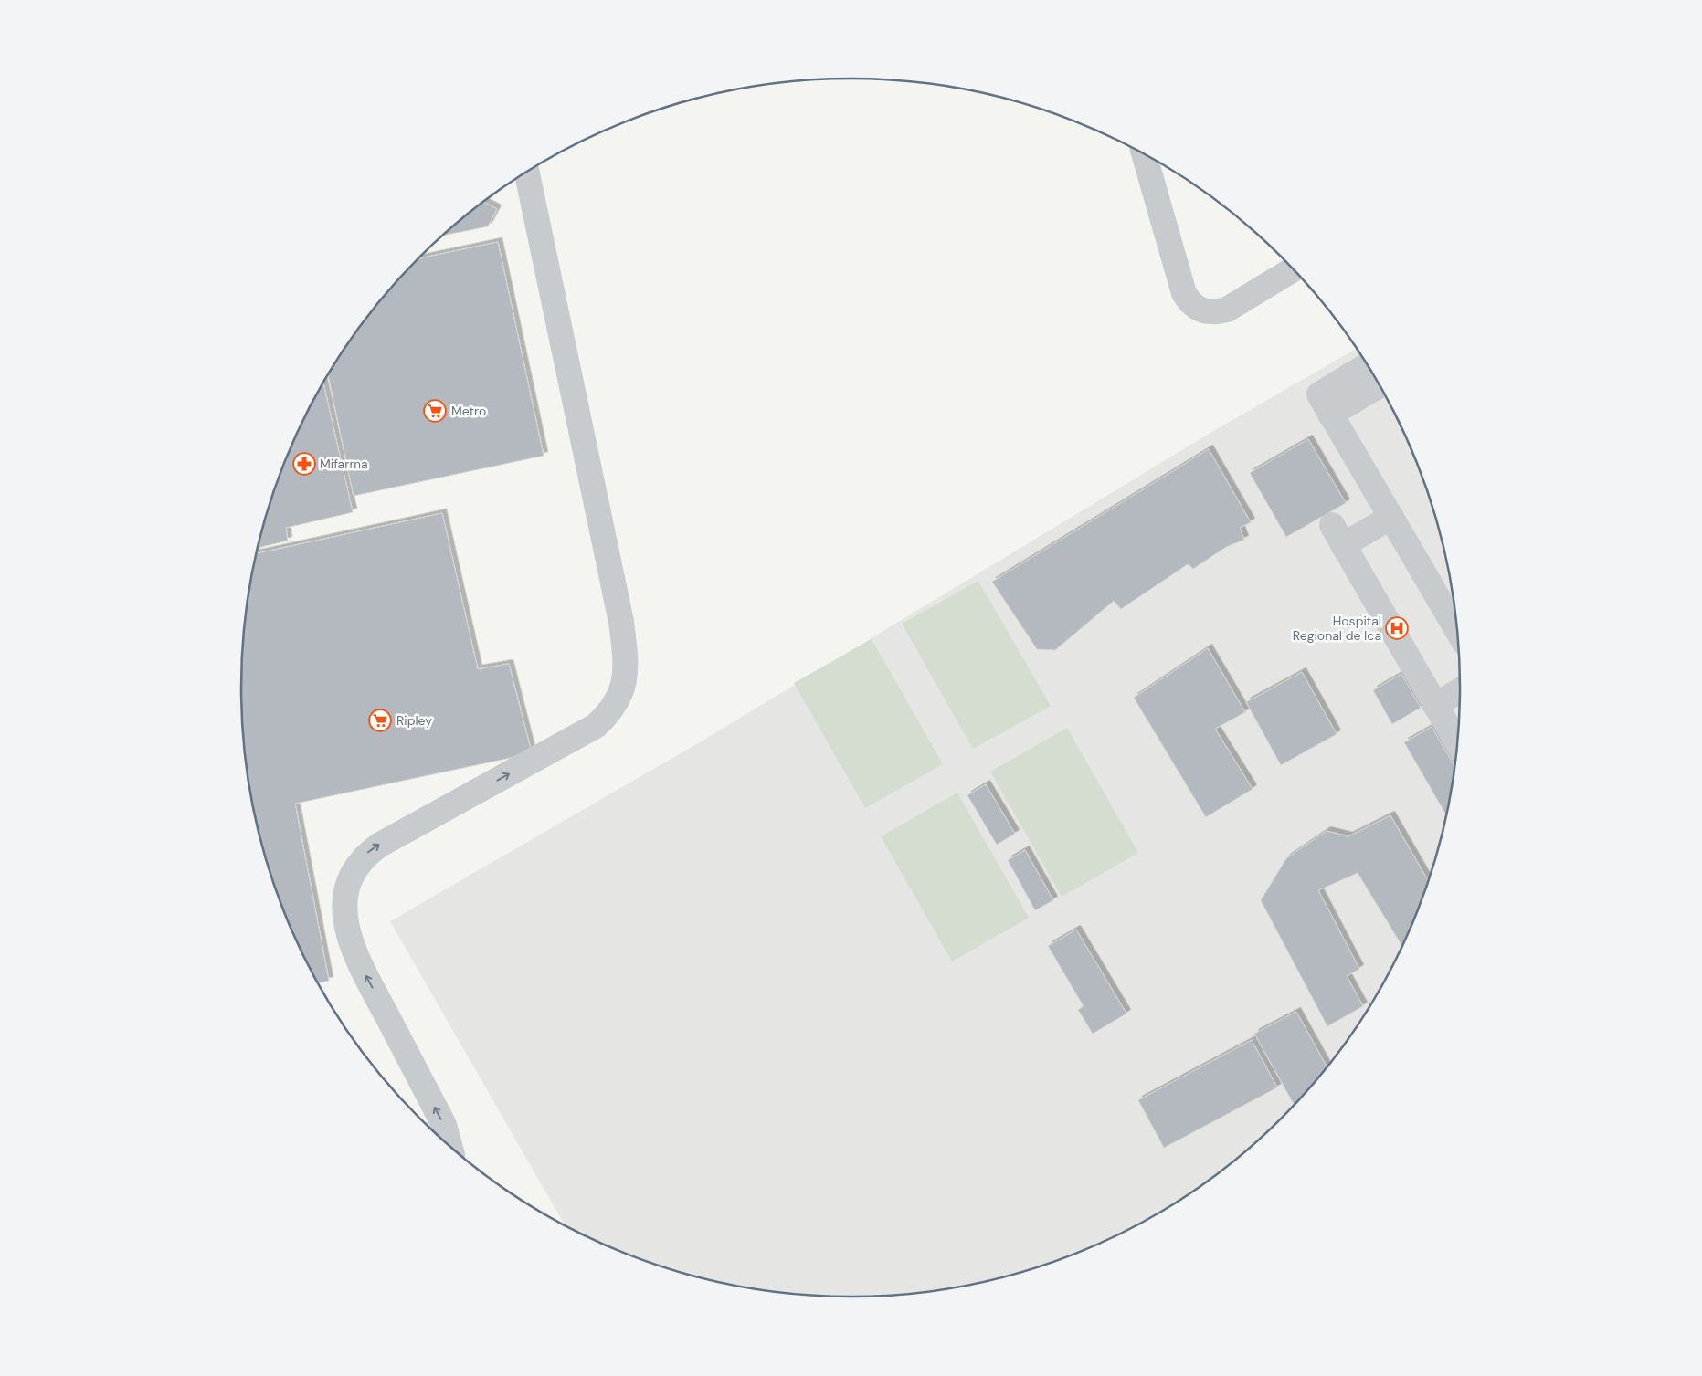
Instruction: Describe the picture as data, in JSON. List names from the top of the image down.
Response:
{
  "places": {
    "supermarket": ["Metro", "Ripley"],
    "pharmacy": ["Mifarma"],
    "hospital": ["Hospital Regional de Ica"]
  }
}
